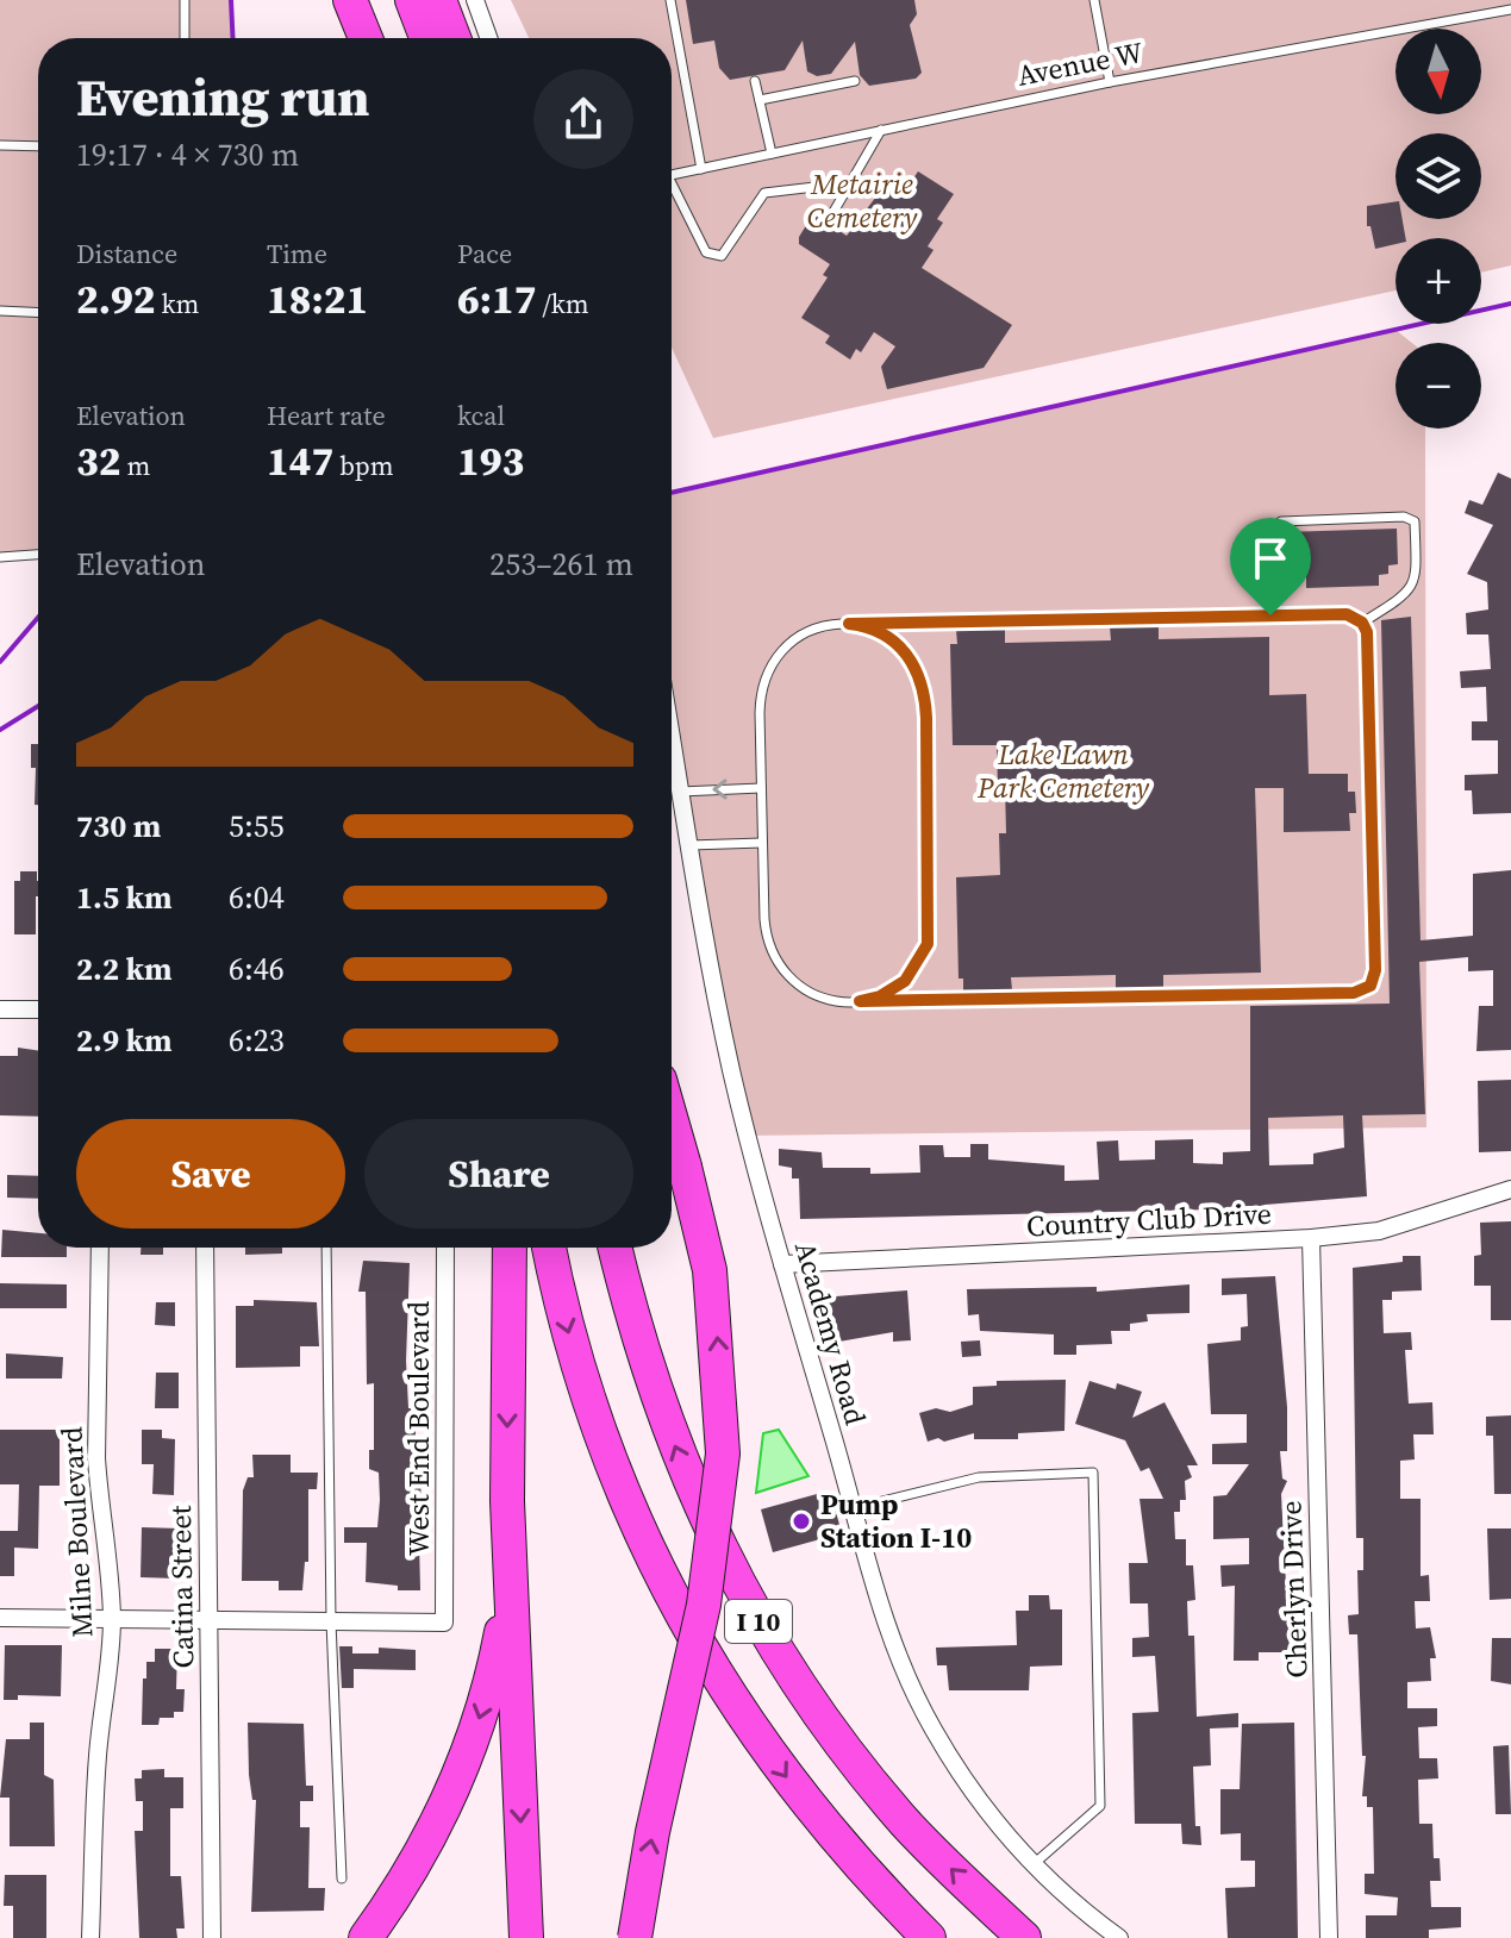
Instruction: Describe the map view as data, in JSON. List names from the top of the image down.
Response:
{
  "streets": {
    "highway": ["I 10"],
    "street": [
      "Country Club Drive",
      "Academy Road",
      "West End Boulevard",
      "Milne Boulevard",
      "Catina Street",
      "Cherlyn Drive"
    ],
    "lane": ["Avenue W"]
  },
  "crossings": [
    ["Country Club Drive", "Academy Road"],
    ["Country Club Drive", "Cherlyn Drive"]
  ],
  "parks": ["Metairie Cemetery", "Lake Lawn Park Cemetery"],
  "places": ["Pump Station I-10"],
  "north": "bottom",
  "page": {
    "map_buttons": ["+", "−"],
    "heading": ["Evening run", "19:17 · 4 × 730 m"],
    "stats": [
      ["Distance", "2.92 km"],
      ["Time", "18:21"],
      ["Pace", "6:17 /km"],
      ["Elevation", "32 m"],
      ["Heart rate", "147 bpm"],
      ["kcal", "193"]
    ],
    "chart": ["Elevation", "253–261 m"],
    "list": [
      {
        "name": "730 m",
        "note": "5:55"
      },
      {
        "name": "1.5 km",
        "note": "6:04"
      },
      {
        "name": "2.2 km",
        "note": "6:46"
      },
      {
        "name": "2.9 km",
        "note": "6:23"
      }
    ],
    "buttons": ["Save", "Share"]
  }
}
